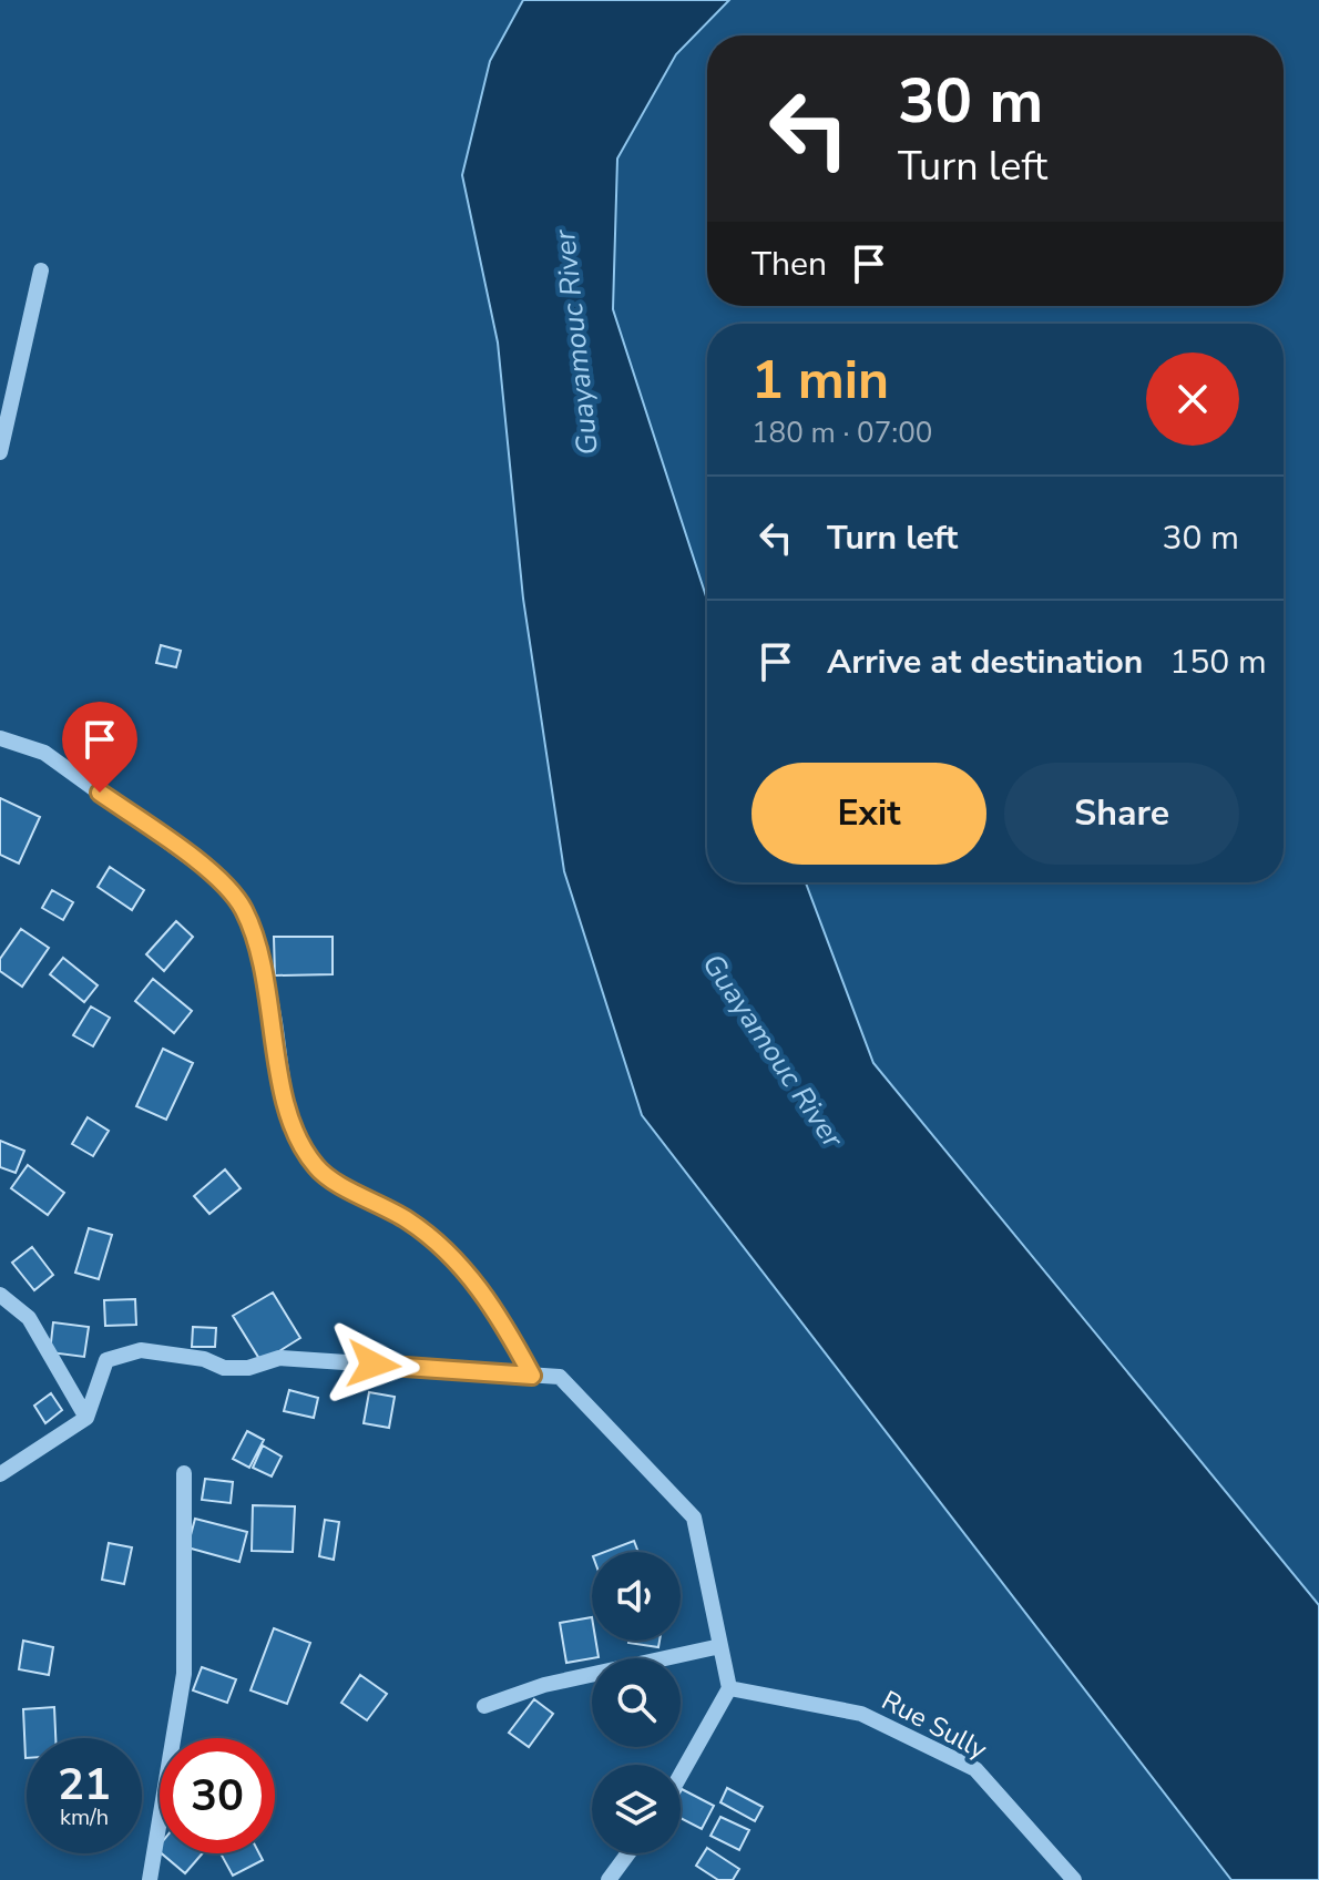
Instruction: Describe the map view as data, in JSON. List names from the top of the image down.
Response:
{
  "streets": {
    "street": ["Rue Sully"]
  },
  "water": ["Guayamouc River"],
  "page": {
    "turn": ["30 m", "Turn left"],
    "then": "Then",
    "heading": ["1 min", "180 m · 07:00"],
    "list": [
      {
        "name": "Turn left",
        "value": "30 m"
      },
      {
        "name": "Arrive at destination",
        "value": "150 m"
      }
    ],
    "buttons": ["Exit", "Share"],
    "speed": "21 km/h",
    "limit": "30"
  }
}
